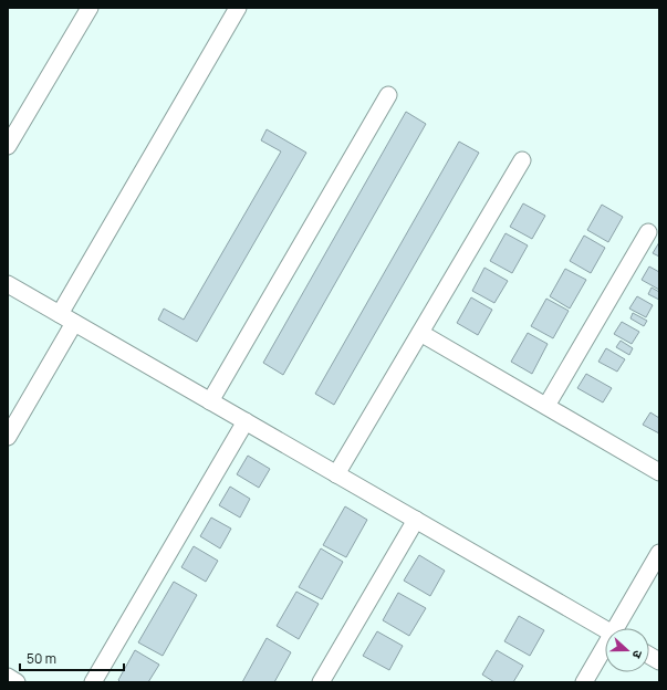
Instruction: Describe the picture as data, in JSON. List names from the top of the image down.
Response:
{
  "scale_bar": "50 m",
  "north": "right"
}
